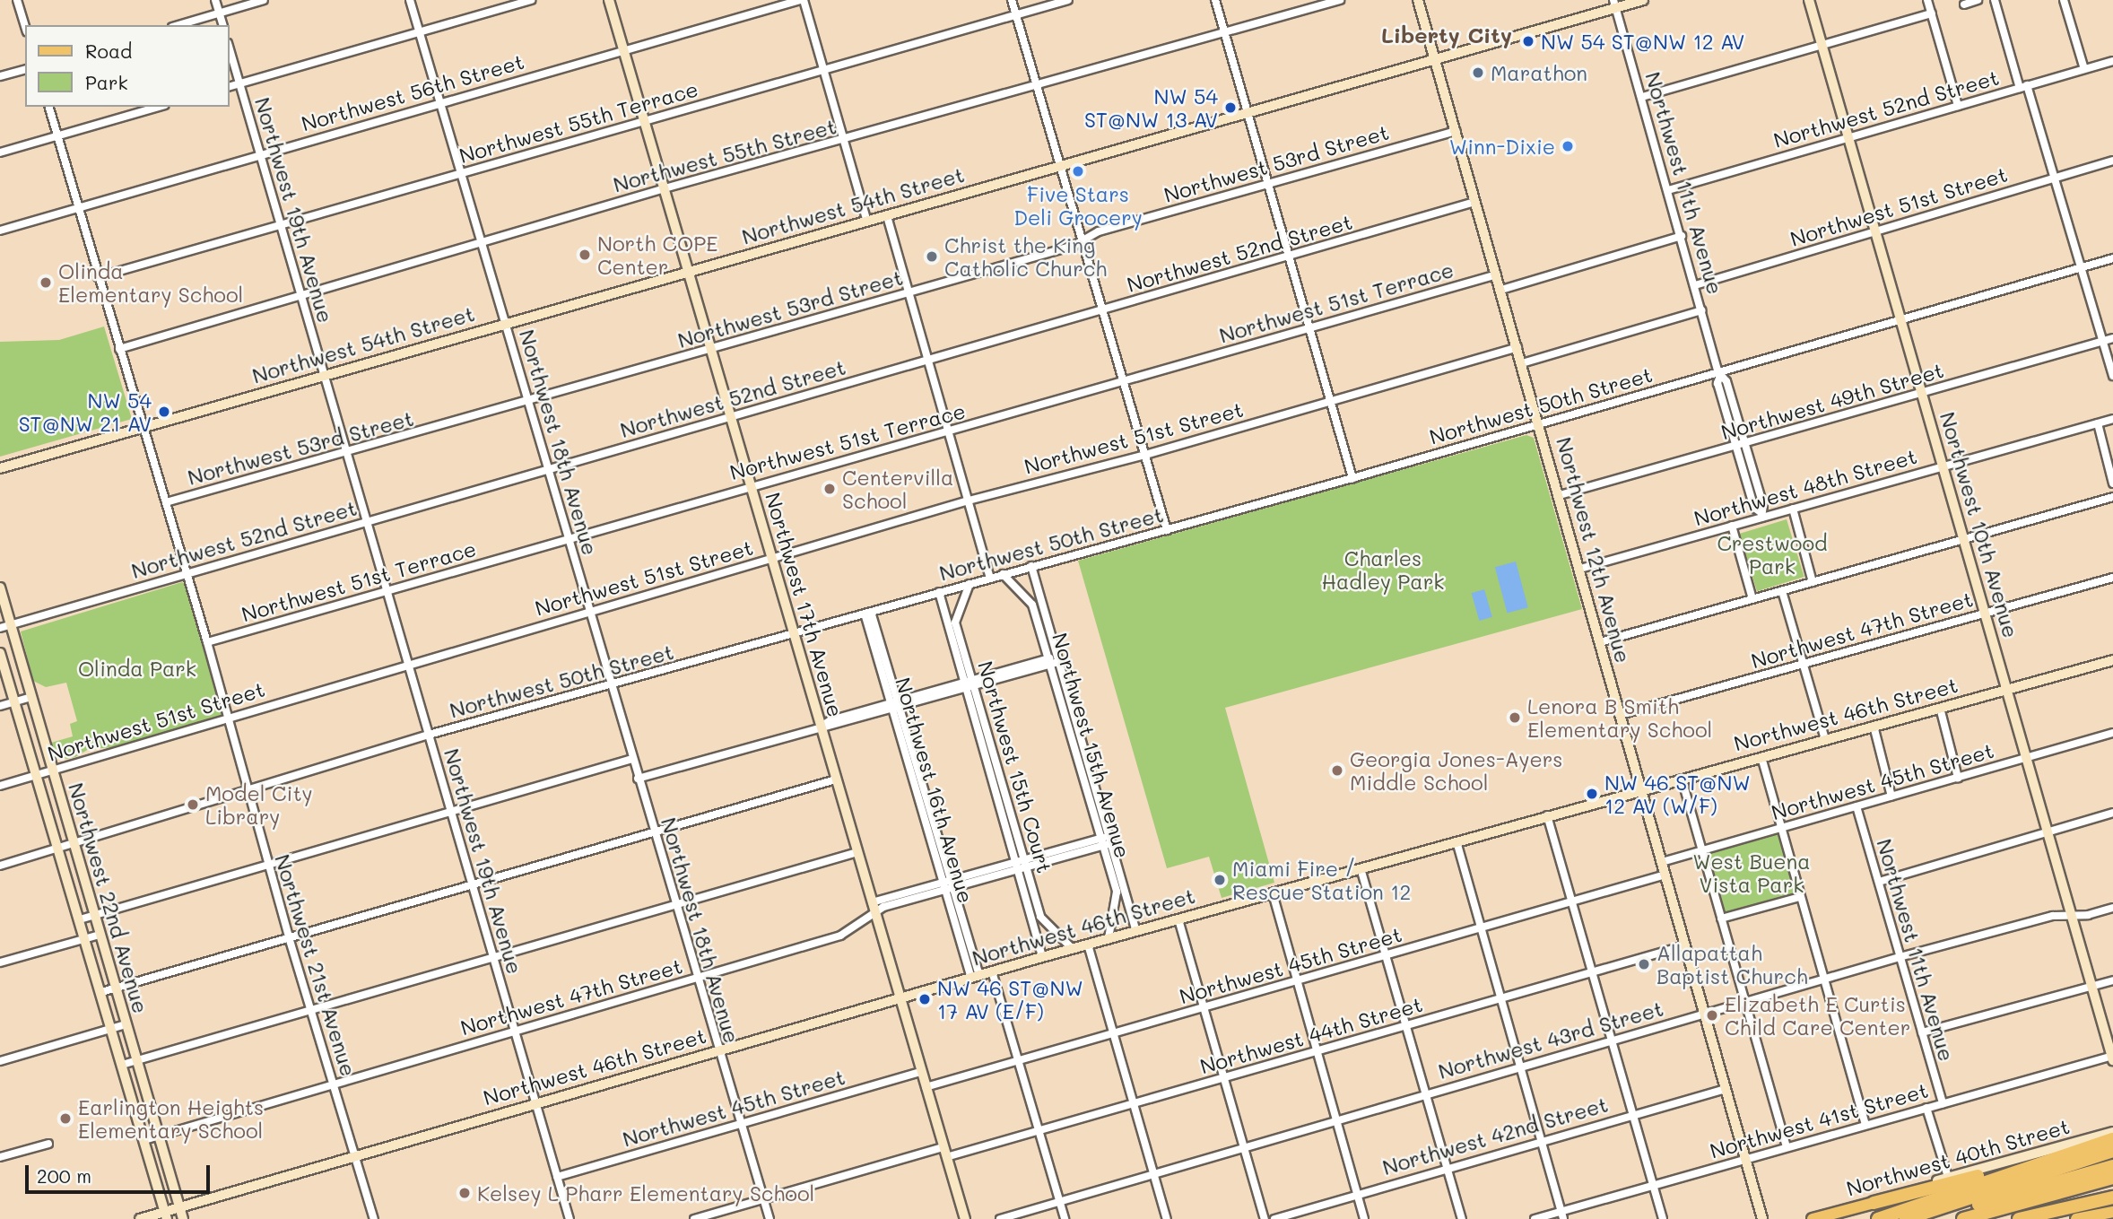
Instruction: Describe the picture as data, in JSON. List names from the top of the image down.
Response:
{
  "streets": {
    "main road": [
      "Northwest 54th Street",
      "Northwest 10th Avenue",
      "Northwest 12th Avenue",
      "Northwest 17th Avenue",
      "Northwest 46th Street",
      "Northwest 22nd Avenue",
      "Northwest 40th Street"
    ],
    "street": [
      "Northwest 56th Street",
      "Northwest 52nd Street",
      "Northwest 55th Terrace",
      "Northwest 55th Street",
      "Northwest 53rd Street",
      "Northwest 11th Avenue",
      "Northwest 51st Street",
      "Northwest 19th Avenue",
      "Northwest 51st Terrace",
      "Northwest 49th Street",
      "Northwest 50th Street",
      "Northwest 18th Avenue",
      "Northwest 48th Street",
      "Northwest 47th Street",
      "Northwest 15th Avenue",
      "Northwest 15th Court",
      "Northwest 45th Street",
      "Northwest 16th Avenue",
      "Northwest 21st Avenue",
      "Northwest 44th Street",
      "Northwest 43rd Street",
      "Northwest 41st Street",
      "Northwest 42nd Street"
    ]
  },
  "crossings": [
    ["Northwest 56th Street", "Northwest 19th Avenue"],
    ["Northwest 56th Street", "Northwest 18th Avenue"],
    ["Northwest 56th Street", "Northwest 17th Avenue"],
    ["Northwest 56th Street", "Northwest 21st Avenue"],
    ["Northwest 52nd Street", "Northwest 11th Avenue"],
    ["Northwest 52nd Street", "Northwest 19th Avenue"],
    ["Northwest 52nd Street", "Northwest 18th Avenue"],
    ["Northwest 52nd Street", "Northwest 10th Avenue"],
    ["Northwest 52nd Street", "Northwest 12th Avenue"],
    ["Northwest 52nd Street", "Northwest 17th Avenue"],
    ["Northwest 52nd Street", "Northwest 22nd Avenue"],
    ["Northwest 52nd Street", "Northwest 21st Avenue"],
    ["Northwest 55th Terrace", "Northwest 19th Avenue"],
    ["Northwest 55th Terrace", "Northwest 18th Avenue"],
    ["Northwest 55th Terrace", "Northwest 17th Avenue"],
    ["Northwest 55th Terrace", "Northwest 21st Avenue"],
    ["Northwest 55th Street", "Northwest 19th Avenue"],
    ["Northwest 55th Street", "Northwest 18th Avenue"],
    ["Northwest 55th Street", "Northwest 17th Avenue"],
    ["Northwest 55th Street", "Northwest 21st Avenue"],
    ["Northwest 53rd Street", "Northwest 19th Avenue"],
    ["Northwest 53rd Street", "Northwest 18th Avenue"],
    ["Northwest 53rd Street", "Northwest 12th Avenue"],
    ["Northwest 53rd Street", "Northwest 17th Avenue"],
    ["Northwest 53rd Street", "Northwest 21st Avenue"],
    ["Northwest 11th Avenue", "Northwest 54th Street"],
    ["Northwest 11th Avenue", "Northwest 51st Street"],
    ["Northwest 11th Avenue", "Northwest 49th Street"],
    ["Northwest 11th Avenue", "Northwest 50th Street"],
    ["Northwest 11th Avenue", "Northwest 48th Street"],
    ["Northwest 11th Avenue", "Northwest 45th Street"],
    ["Northwest 11th Avenue", "Northwest 43rd Street"],
    ["Northwest 11th Avenue", "Northwest 41st Street"],
    ["Northwest 54th Street", "Northwest 19th Avenue"],
    ["Northwest 54th Street", "Northwest 18th Avenue"],
    ["Northwest 54th Street", "Northwest 12th Avenue"],
    ["Northwest 54th Street", "Northwest 17th Avenue"],
    ["Northwest 54th Street", "Northwest 21st Avenue"],
    ["Northwest 51st Street", "Northwest 19th Avenue"],
    ["Northwest 51st Street", "Northwest 18th Avenue"],
    ["Northwest 51st Street", "Northwest 10th Avenue"],
    ["Northwest 51st Street", "Northwest 12th Avenue"],
    ["Northwest 51st Street", "Northwest 17th Avenue"],
    ["Northwest 51st Street", "Northwest 22nd Avenue"],
    ["Northwest 51st Street", "Northwest 21st Avenue"],
    ["Northwest 19th Avenue", "Northwest 51st Terrace"],
    ["Northwest 19th Avenue", "Northwest 50th Street"],
    ["Northwest 19th Avenue", "Northwest 47th Street"],
    ["Northwest 19th Avenue", "Northwest 46th Street"],
    ["Northwest 19th Avenue", "Northwest 45th Street"],
    ["Northwest 51st Terrace", "Northwest 18th Avenue"],
    ["Northwest 51st Terrace", "Northwest 12th Avenue"],
    ["Northwest 51st Terrace", "Northwest 17th Avenue"],
    ["Northwest 51st Terrace", "Northwest 21st Avenue"],
    ["Northwest 49th Street", "Northwest 10th Avenue"],
    ["Northwest 49th Street", "Northwest 12th Avenue"],
    ["Northwest 50th Street", "Northwest 18th Avenue"],
    ["Northwest 50th Street", "Northwest 10th Avenue"],
    ["Northwest 50th Street", "Northwest 12th Avenue"],
    ["Northwest 50th Street", "Northwest 17th Avenue"],
    ["Northwest 50th Street", "Northwest 15th Avenue"],
    ["Northwest 50th Street", "Northwest 15th Court"],
    ["Northwest 50th Street", "Northwest 16th Avenue"],
    ["Northwest 50th Street", "Northwest 22nd Avenue"],
    ["Northwest 50th Street", "Northwest 21st Avenue"],
    ["Northwest 18th Avenue", "Northwest 47th Street"],
    ["Northwest 18th Avenue", "Northwest 46th Street"],
    ["Northwest 18th Avenue", "Northwest 45th Street"],
    ["Northwest 18th Avenue", "Northwest 44th Street"],
    ["Northwest 48th Street", "Northwest 10th Avenue"],
    ["Northwest 48th Street", "Northwest 12th Avenue"],
    ["Northwest 10th Avenue", "Northwest 47th Street"],
    ["Northwest 10th Avenue", "Northwest 46th Street"],
    ["Northwest 10th Avenue", "Northwest 45th Street"],
    ["Northwest 10th Avenue", "Northwest 43rd Street"],
    ["Northwest 10th Avenue", "Northwest 41st Street"],
    ["Northwest 12th Avenue", "Northwest 47th Street"],
    ["Northwest 12th Avenue", "Northwest 46th Street"],
    ["Northwest 12th Avenue", "Northwest 45th Street"],
    ["Northwest 12th Avenue", "Northwest 44th Street"],
    ["Northwest 12th Avenue", "Northwest 43rd Street"],
    ["Northwest 12th Avenue", "Northwest 41st Street"],
    ["Northwest 12th Avenue", "Northwest 42nd Street"],
    ["Northwest 17th Avenue", "Northwest 47th Street"],
    ["Northwest 17th Avenue", "Northwest 46th Street"],
    ["Northwest 17th Avenue", "Northwest 45th Street"],
    ["Northwest 17th Avenue", "Northwest 44th Street"],
    ["Northwest 47th Street", "Northwest 15th Avenue"],
    ["Northwest 47th Street", "Northwest 15th Court"],
    ["Northwest 47th Street", "Northwest 16th Avenue"],
    ["Northwest 47th Street", "Northwest 22nd Avenue"],
    ["Northwest 47th Street", "Northwest 21st Avenue"],
    ["Northwest 46th Street", "Northwest 15th Avenue"],
    ["Northwest 46th Street", "Northwest 15th Court"],
    ["Northwest 46th Street", "Northwest 16th Avenue"],
    ["Northwest 46th Street", "Northwest 22nd Avenue"],
    ["Northwest 46th Street", "Northwest 21st Avenue"]
  ],
  "districts": ["Liberty City"],
  "parks": [
    "Crestwood Park",
    "Charles Hadley Park",
    "Olinda Park",
    "West Buena Vista Park"
  ],
  "places": [
    "NW 54 ST@NW 12 AV",
    "Marathon",
    "NW 54 ST@NW 13 AV",
    "Winn-Dixie",
    "Five Stars Deli Grocery",
    "North COPE Center",
    "Christ the King Catholic Church",
    "Olinda Elementary School",
    "NW 54 ST@NW 21 AV",
    "Centervilla School",
    "Lenora B Smith Elementary School",
    "Georgia Jones-Ayers Middle School",
    "NW 46 ST@NW 12 AV (W/F)",
    "Model City Library",
    "Miami Fire / Rescue Station 12",
    "Allapattah Baptist Church",
    "NW 46 ST@NW 17 AV (E/F)",
    "Elizabeth E Curtis Child Care Center",
    "Earlington Heights Elementary School",
    "Kelsey L Pharr Elementary School"
  ],
  "legend": ["Road", "Park"],
  "scale_bar": "200 m"
}
